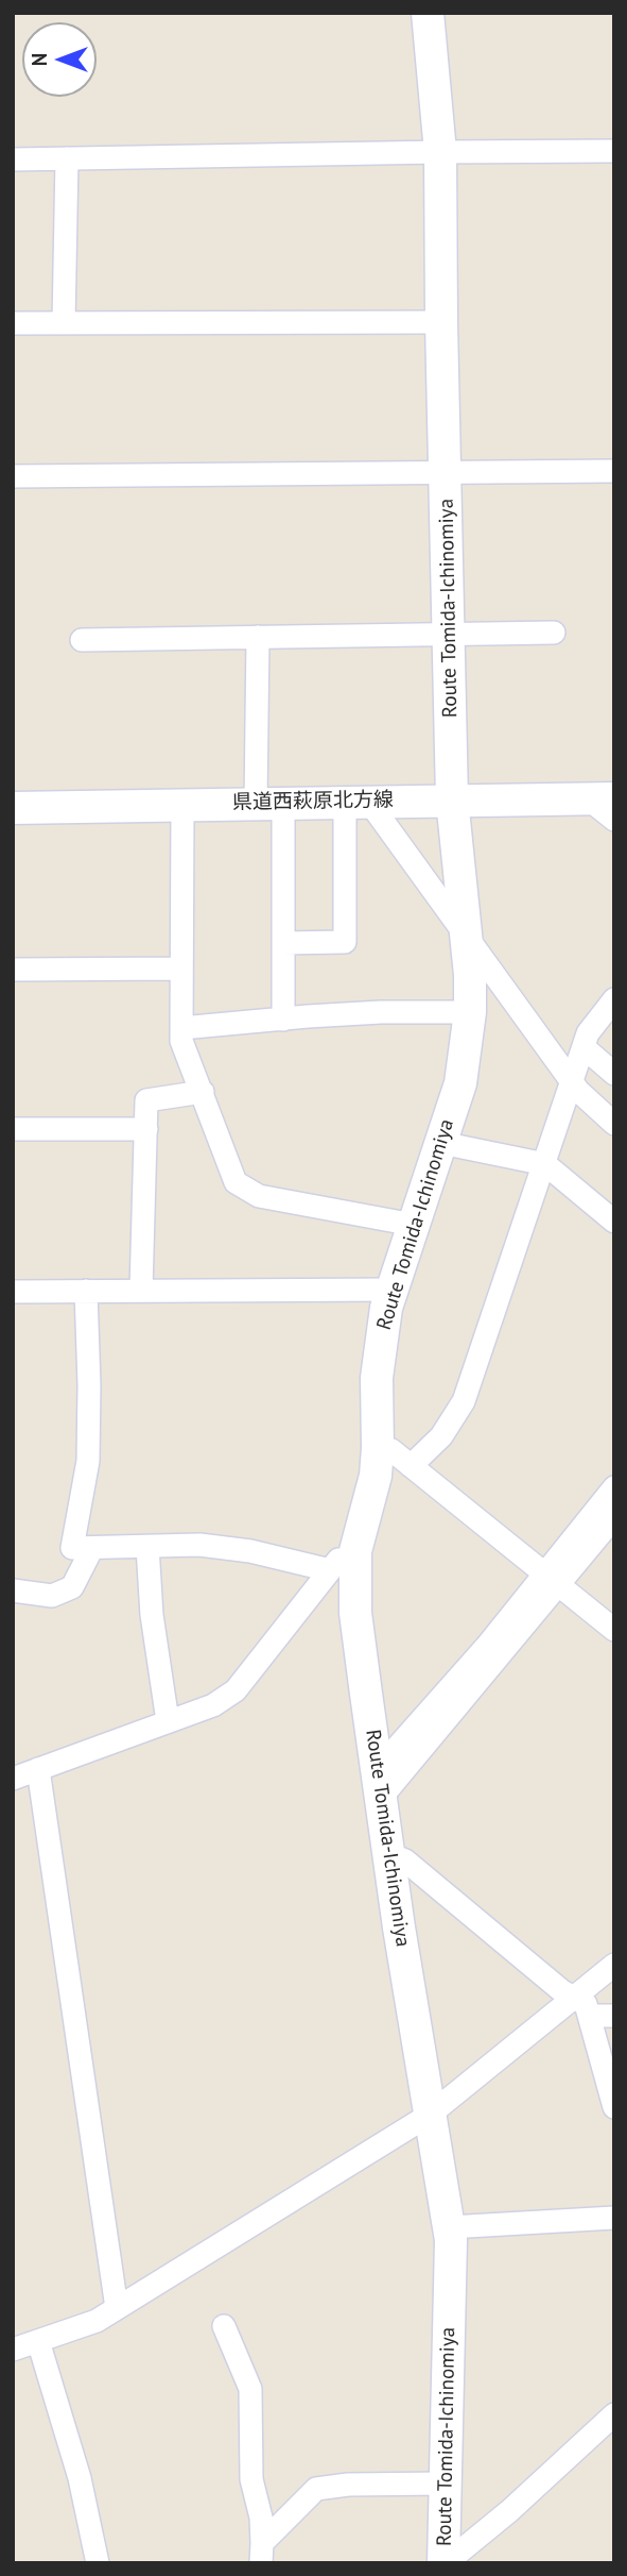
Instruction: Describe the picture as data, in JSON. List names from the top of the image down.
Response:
{
  "streets": {
    "main road": ["Route Tomida-Ichinomiya", "県道西萩原北方線"]
  },
  "crossings": [
    ["Route Tomida-Ichinomiya", "県道西萩原北方線"]
  ],
  "north": "left"
}
